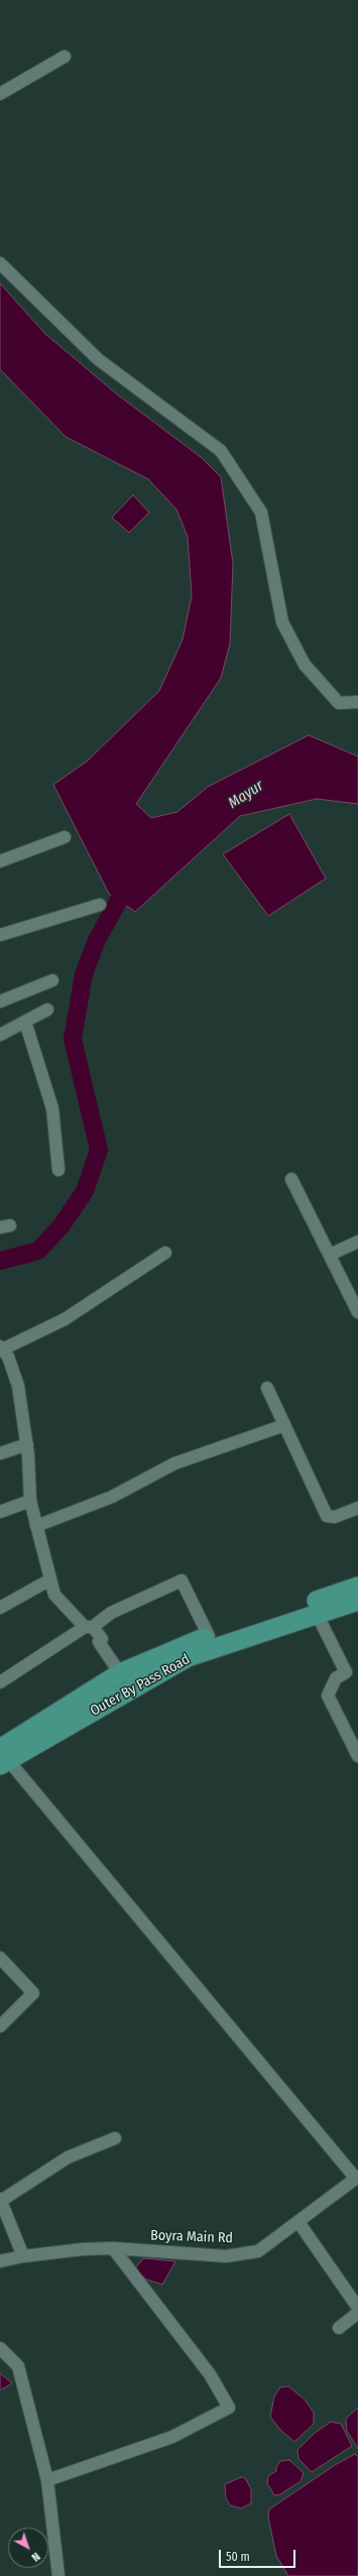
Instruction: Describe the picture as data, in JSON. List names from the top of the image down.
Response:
{
  "streets": {
    "main road": ["Outer By Pass Road"],
    "street": ["Boyra Main Rd"]
  },
  "water": ["Mayur"],
  "scale_bar": "50 m",
  "north": "bottom right"
}
